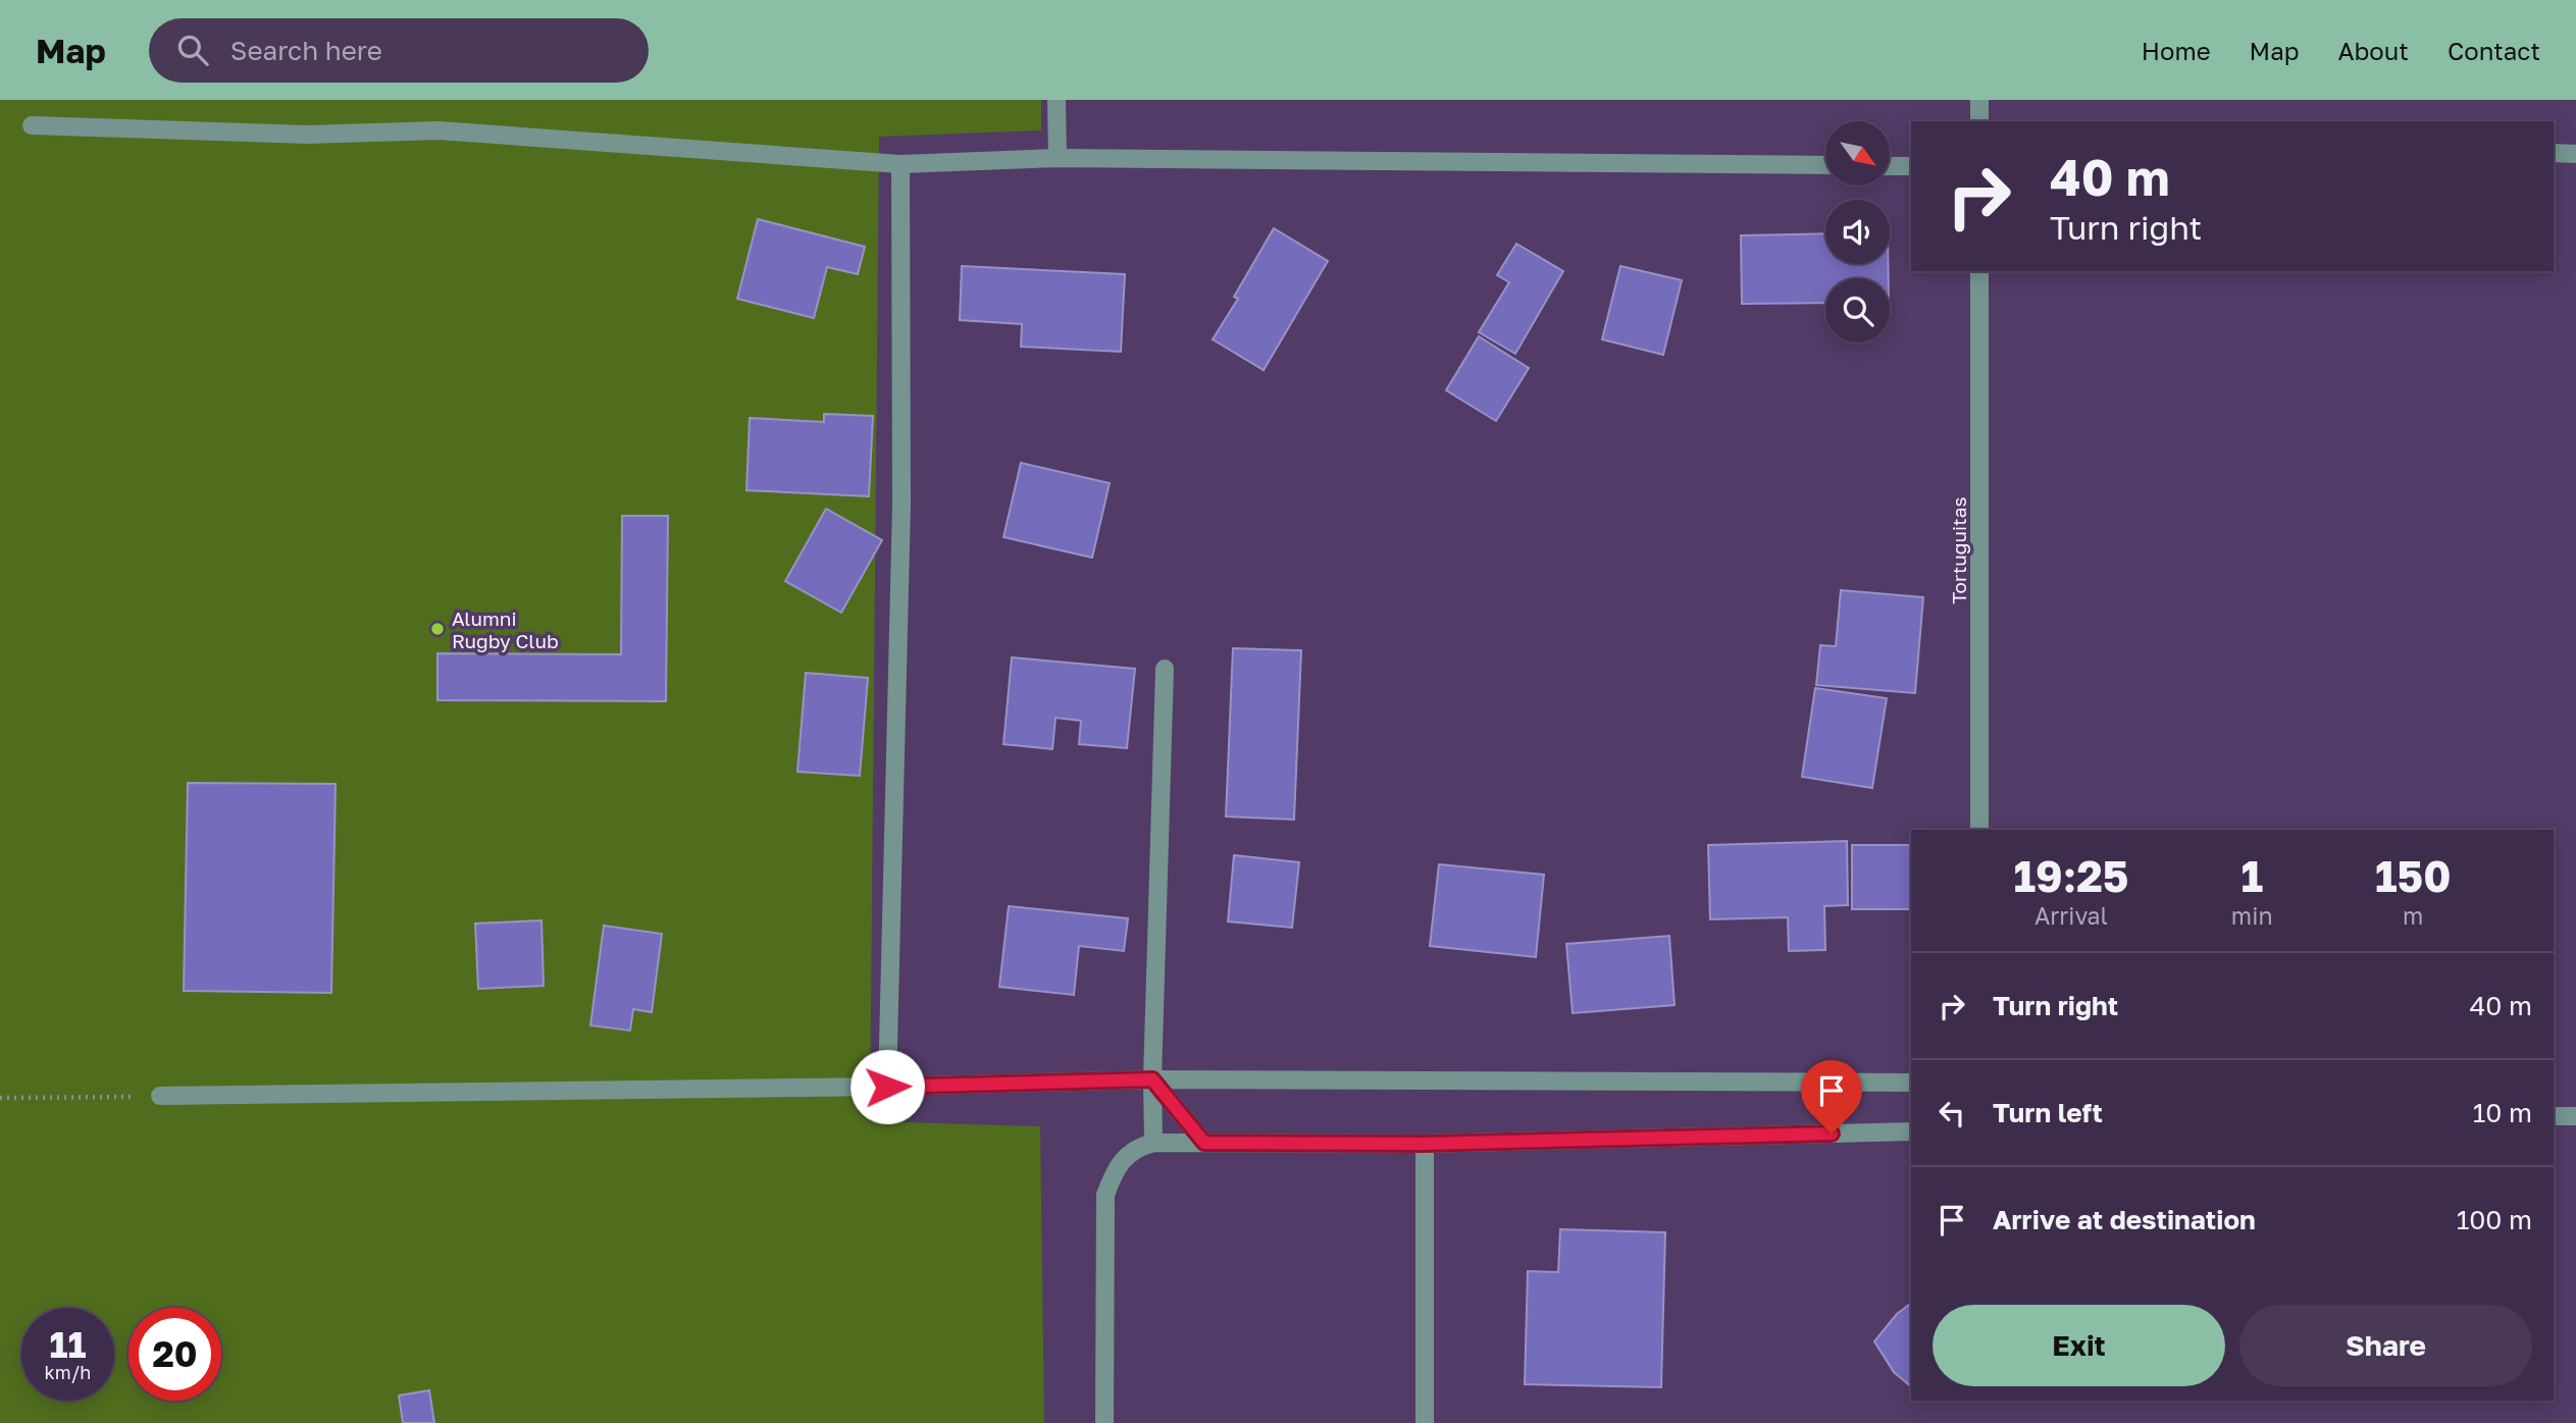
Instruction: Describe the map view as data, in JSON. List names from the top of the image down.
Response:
{
  "streets": {
    "street": ["Tortuguitas"]
  },
  "places": ["Alumni Rugby Club"],
  "north": "bottom right",
  "page": {
    "header": "Map",
    "search": "Search here",
    "nav": [
      "Home",
      "Map",
      "About",
      "Contact"
    ],
    "turn": ["40 m", "Turn right"],
    "eta": [
      "19:25",
      "Arrival",
      "1",
      "min",
      "150",
      "m"
    ],
    "list": [
      {
        "name": "Turn right",
        "value": "40 m"
      },
      {
        "name": "Turn left",
        "value": "10 m"
      },
      {
        "name": "Arrive at destination",
        "value": "100 m"
      }
    ],
    "buttons": ["Exit", "Share"],
    "speed": "11 km/h",
    "limit": "20"
  }
}
